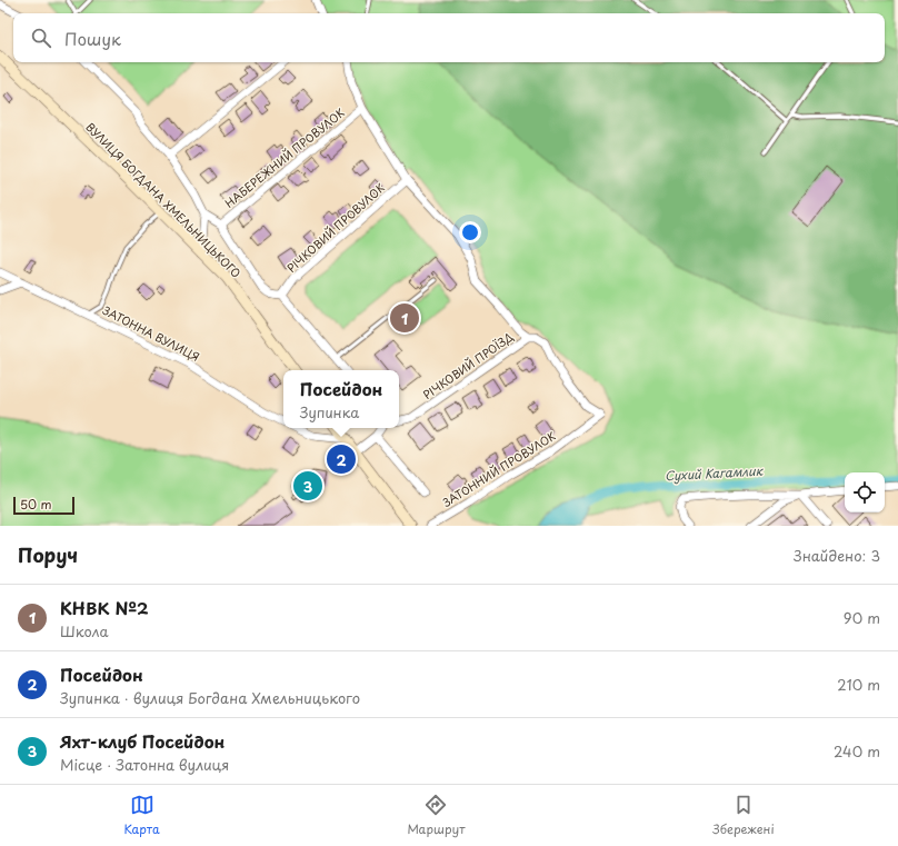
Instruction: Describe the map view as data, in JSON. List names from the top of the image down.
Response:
{
  "streets": {
    "main road": ["ВУЛИЦЯ БОГДАНА ХМЕЛЬНИЦЬКОГО"],
    "street": [
      "НАБЕРЕЖНИЙ ПРОВУЛОК",
      "РІЧКОВИЙ ПРОВУЛОК",
      "ЗАТОННА ВУЛИЦЯ",
      "РІЧКОВИЙ ПРОЇЗД",
      "ЗАТОННИЙ ПРОВУЛОК"
    ]
  },
  "crossings": [
    ["РІЧКОВИЙ ПРОЇЗД", "ЗАТОННИЙ ПРОВУЛОК"]
  ],
  "water": ["Сухий Кагамлик"],
  "scale_bar": "50 m",
  "page": {
    "search": "Пошук",
    "pins": ["1", "2", "3"],
    "popup": ["Посейдон", "Зупинка"],
    "scale": "50 m",
    "heading": ["Поруч", "Знайдено: 3"],
    "list": [
      {
        "mark": "1",
        "name": "КНВК №2",
        "note": "Школа",
        "value": "90 m"
      },
      {
        "mark": "2",
        "name": "Посейдон",
        "note": "Зупинка · вулиця Богдана Хмельницького",
        "value": "210 m"
      },
      {
        "mark": "3",
        "name": "Яхт-клуб Посейдон",
        "note": "Місце · Затонна вулиця",
        "value": "240 m"
      }
    ],
    "nav": ["Карта", "Маршрут", "Збережені"]
  }
}
